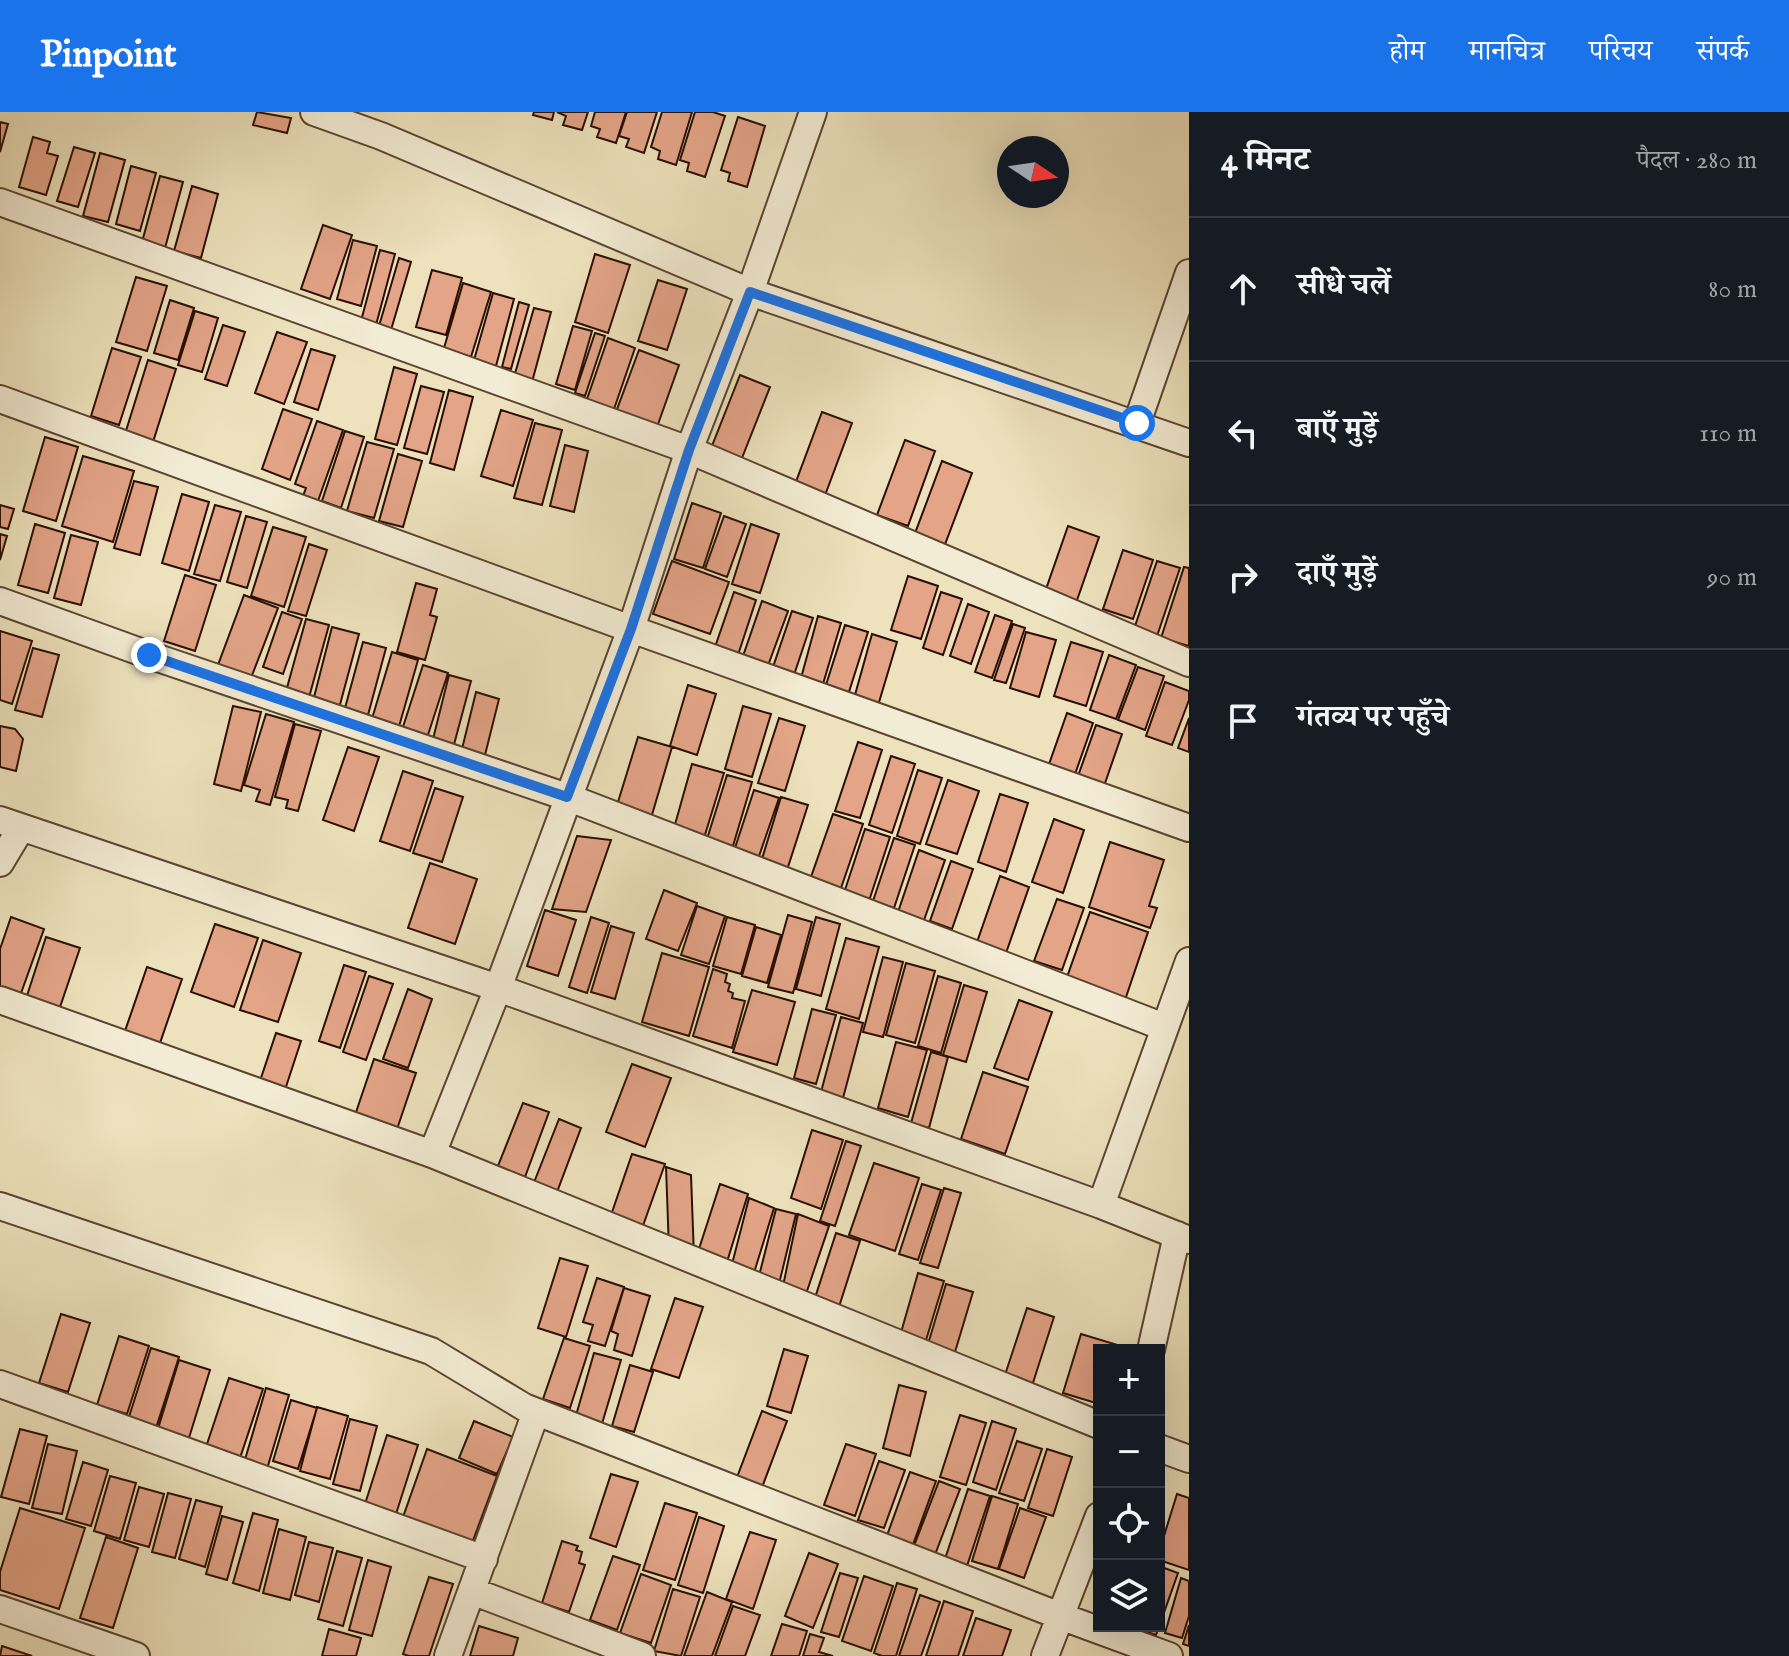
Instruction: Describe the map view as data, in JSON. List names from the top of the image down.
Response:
{
  "north": "right",
  "page": {
    "header": "Pinpoint",
    "nav": [
      "होम",
      "मानचित्र",
      "परिचय",
      "संपर्क"
    ],
    "heading": ["4 मिनट", "पैदल · 280 m"],
    "list": [
      ["सीधे चलें", "80 m"],
      ["बाएँ मुड़ें", "110 m"],
      ["दाएँ मुड़ें", "90 m"],
      "गंतव्य पर पहुँचे"
    ],
    "map_buttons": ["+", "−"]
  }
}
